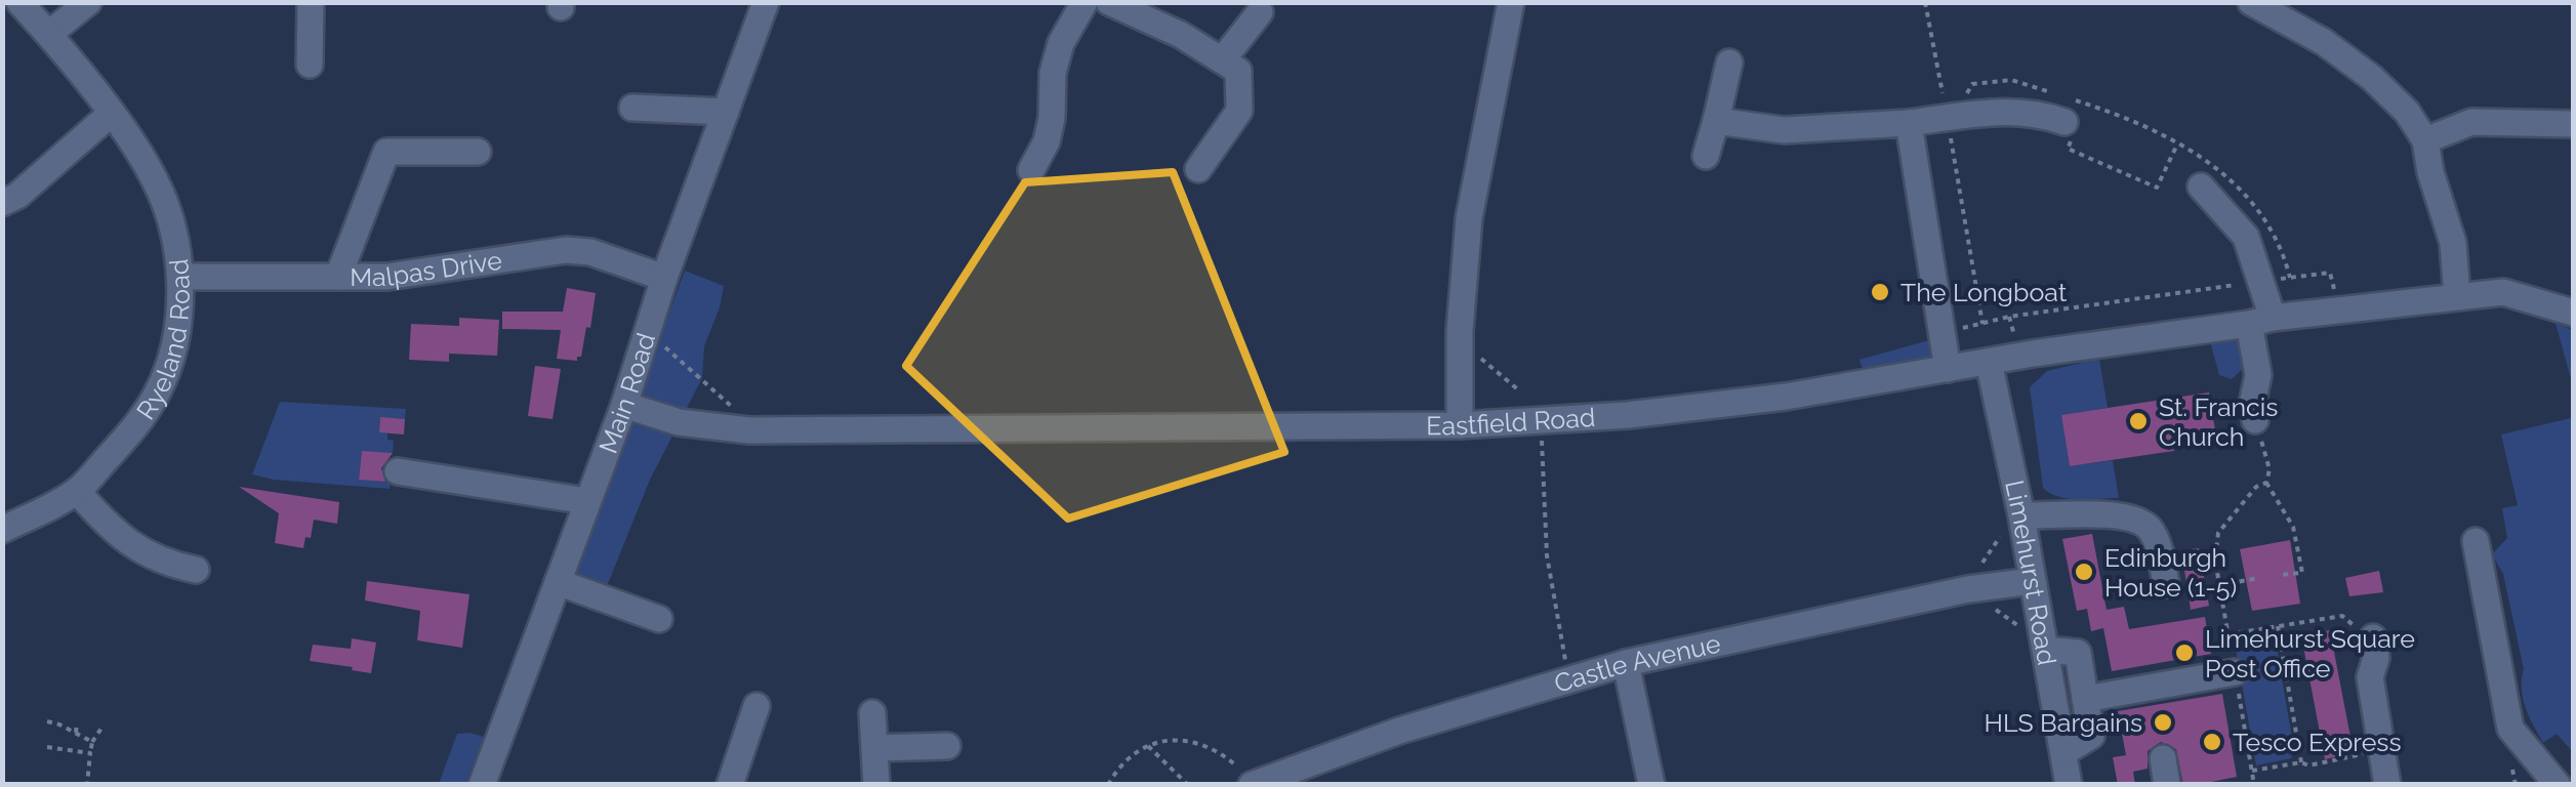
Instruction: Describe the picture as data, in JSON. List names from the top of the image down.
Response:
{
  "streets": {
    "street": [
      "Malpas Drive",
      "Ryeland Road",
      "Main Road",
      "Eastfield Road",
      "Limehurst Road",
      "Castle Avenue"
    ]
  },
  "crossings": [
    ["Malpas Drive", "Ryeland Road"],
    ["Malpas Drive", "Main Road"],
    ["Main Road", "Eastfield Road"],
    ["Eastfield Road", "Limehurst Road"],
    ["Limehurst Road", "Castle Avenue"]
  ],
  "places": [
    "The Longboat",
    "St. Francis Church",
    "Edinburgh House (1-5)",
    "Limehurst Square Post Office",
    "HLS Bargains",
    "Tesco Express"
  ]
}
